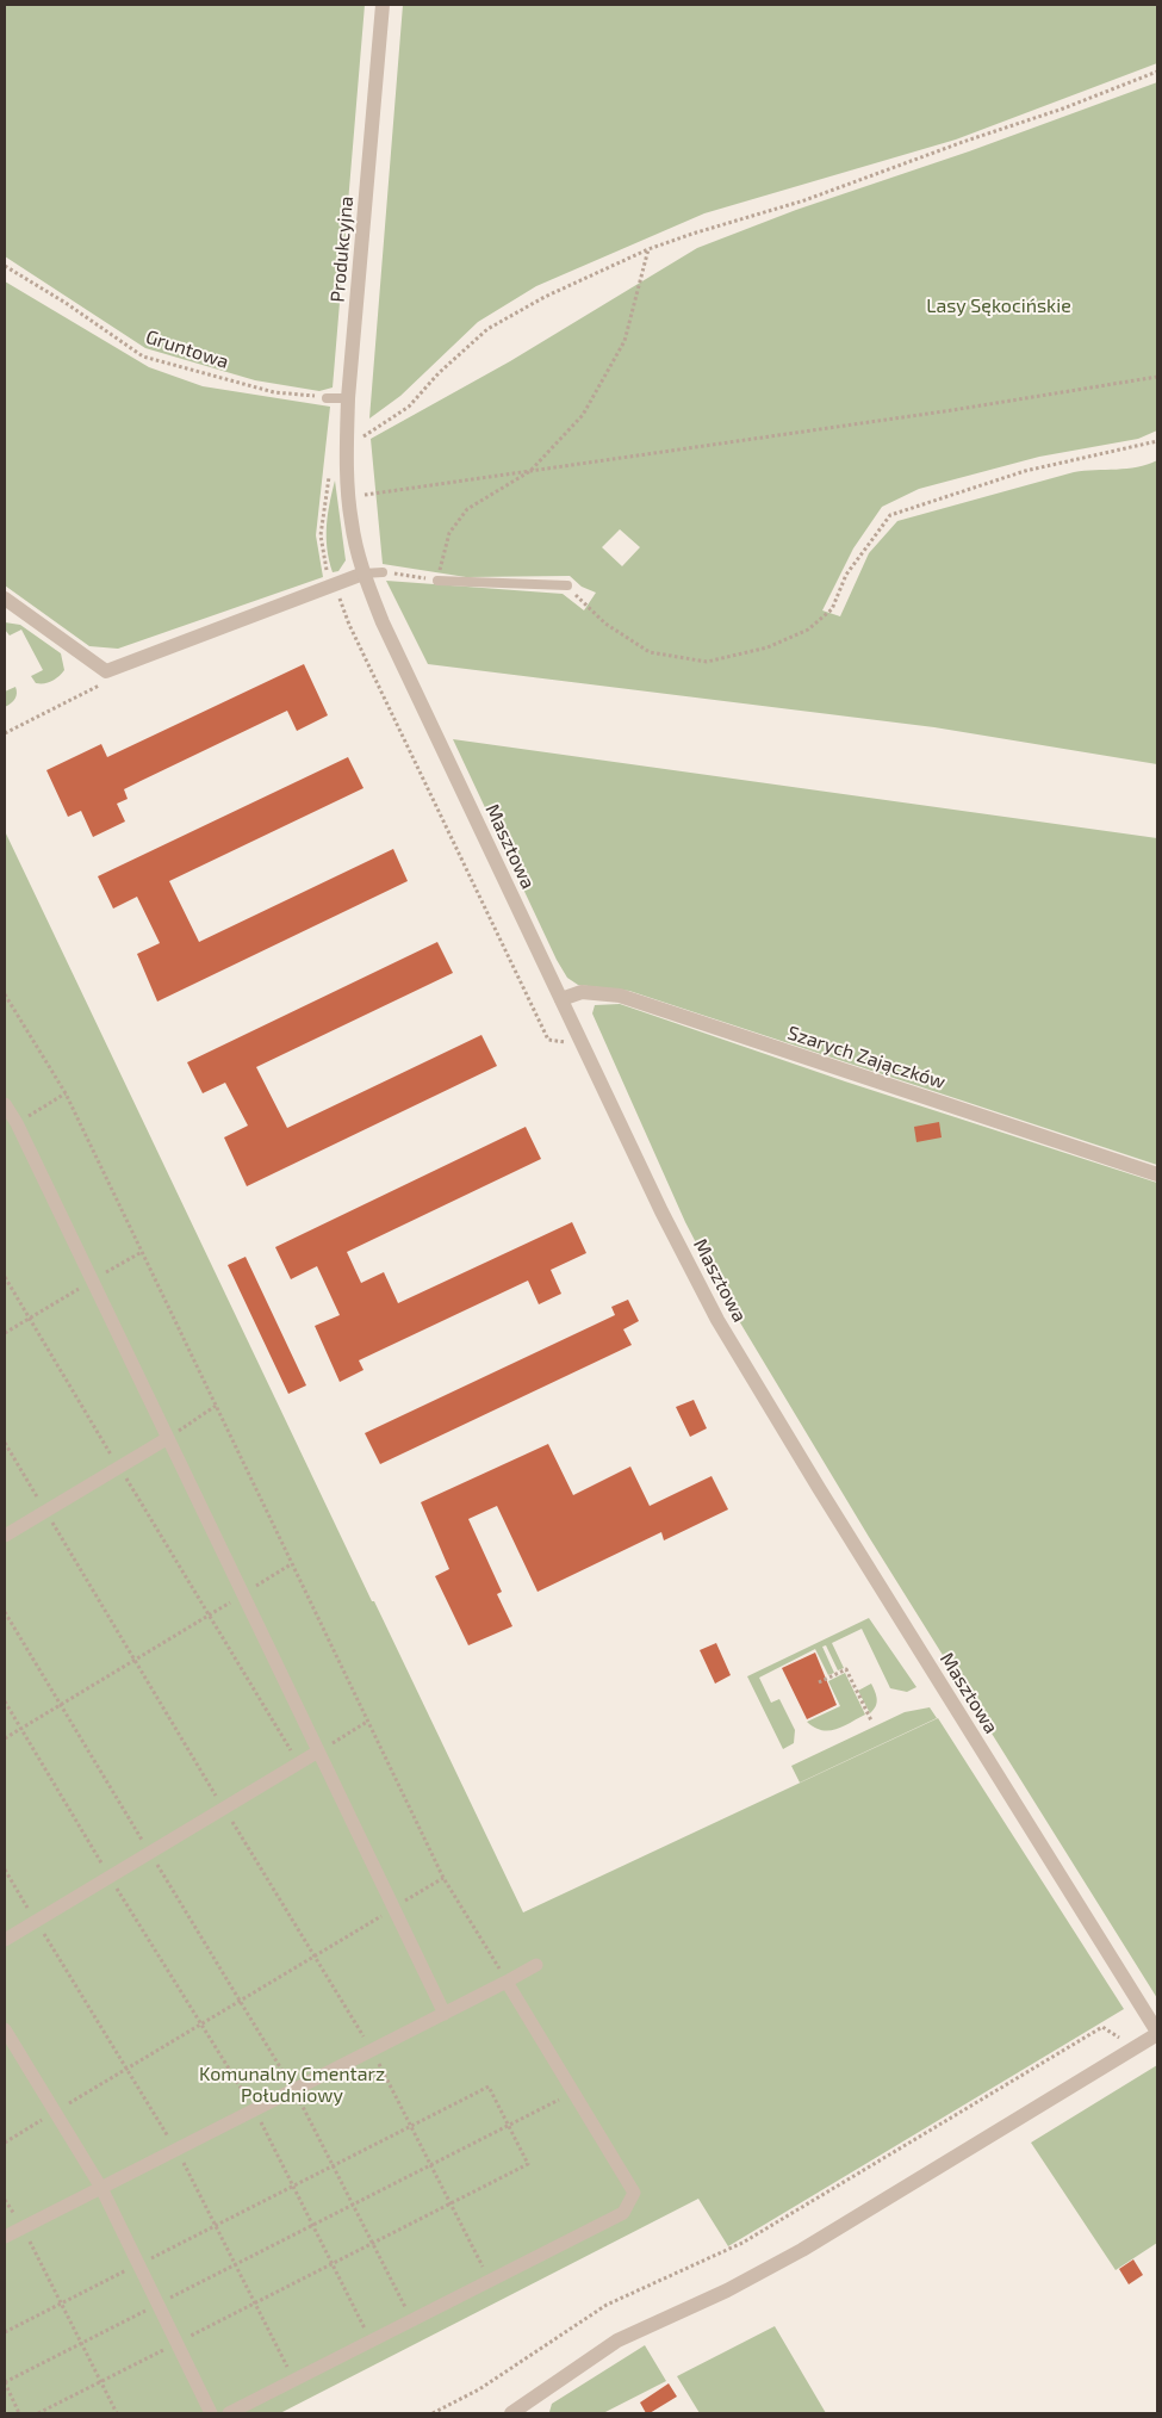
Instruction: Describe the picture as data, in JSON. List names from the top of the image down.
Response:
{
  "streets": {
    "street": ["Produkcyjna", "Masztowa", "Szarych Zajączków"],
    "path": ["Gruntowa"]
  },
  "crossings": [
    ["Produkcyjna", "Masztowa"],
    ["Masztowa", "Szarych Zajączków"]
  ],
  "parks": ["Lasy Sękocińskie", "Komunalny Cmentarz Południowy"]
}
